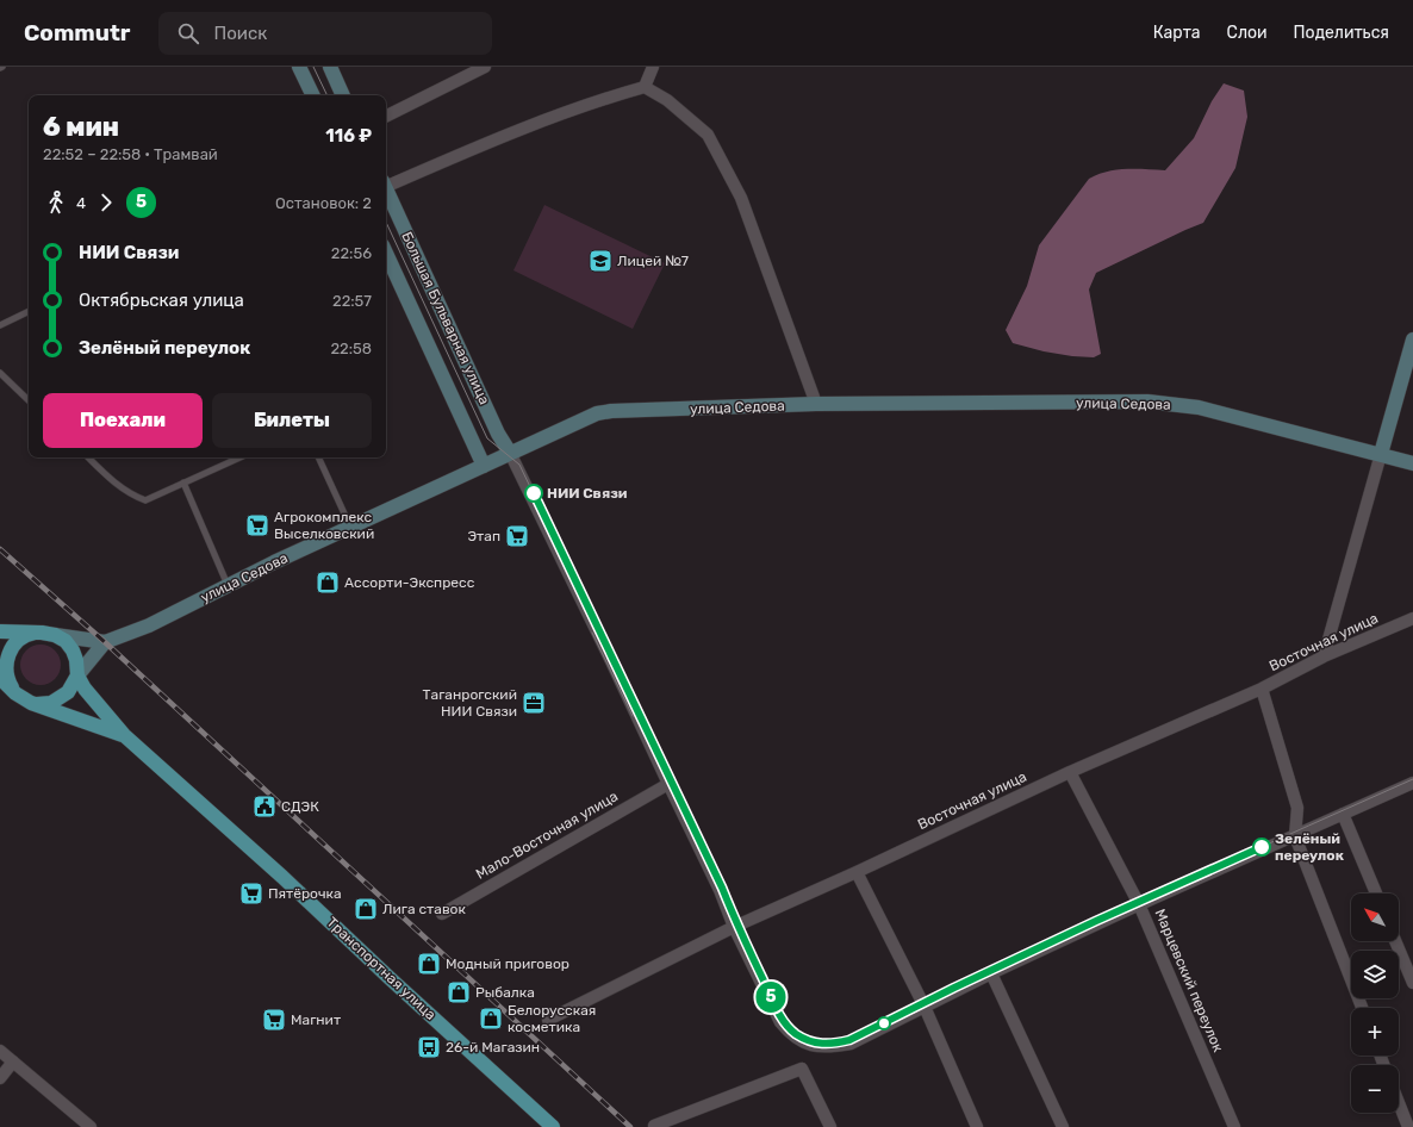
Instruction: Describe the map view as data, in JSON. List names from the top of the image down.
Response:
{
  "streets": {
    "main road": ["Большая Бульварная улица", "улица Седова", "Транспортная улица"],
    "street": ["Восточная улица", "Мало-Восточная улица", "Марцевский переулок"]
  },
  "crossings": [
    ["Большая Бульварная улица", "улица Седова"],
    ["Восточная улица", "Марцевский переулок"]
  ],
  "places": {
    "school or university": ["Лицей №7"],
    "other": ["НИИ Связи", "Зелёный переулок"],
    "supermarket": [
      "Агрокомплекс Выселковский",
      "Этап",
      "Пятёрочка",
      "Магнит"
    ],
    "shop": [
      "Ассорти-Экспресс",
      "Лига ставок",
      "Модный приговор",
      "Рыбалка",
      "Белорусская косметика"
    ],
    "office": ["Таганрогский НИИ Связи"],
    "public building": ["СДЭК"],
    "bus stop": ["26-й Магазин"]
  },
  "lines": ["tram line 5"],
  "north": "top left",
  "page": {
    "header": "Commutr",
    "search": "Поиск",
    "nav": ["Карта", "Слои", "Поделиться"],
    "on_map": "5",
    "heading": ["6 мин", "22:52 – 22:58 · Трамвай", "116 ₽"],
    "legs": ["4", "5", "Остановок: 2"],
    "list": [
      {
        "name": "НИИ Связи",
        "value": "22:56"
      },
      {
        "name": "Октябрьская улица",
        "value": "22:57"
      },
      {
        "name": "Зелёный переулок",
        "value": "22:58"
      }
    ],
    "buttons": ["Поехали", "Билеты"],
    "map_buttons": ["+", "−"]
  }
}
